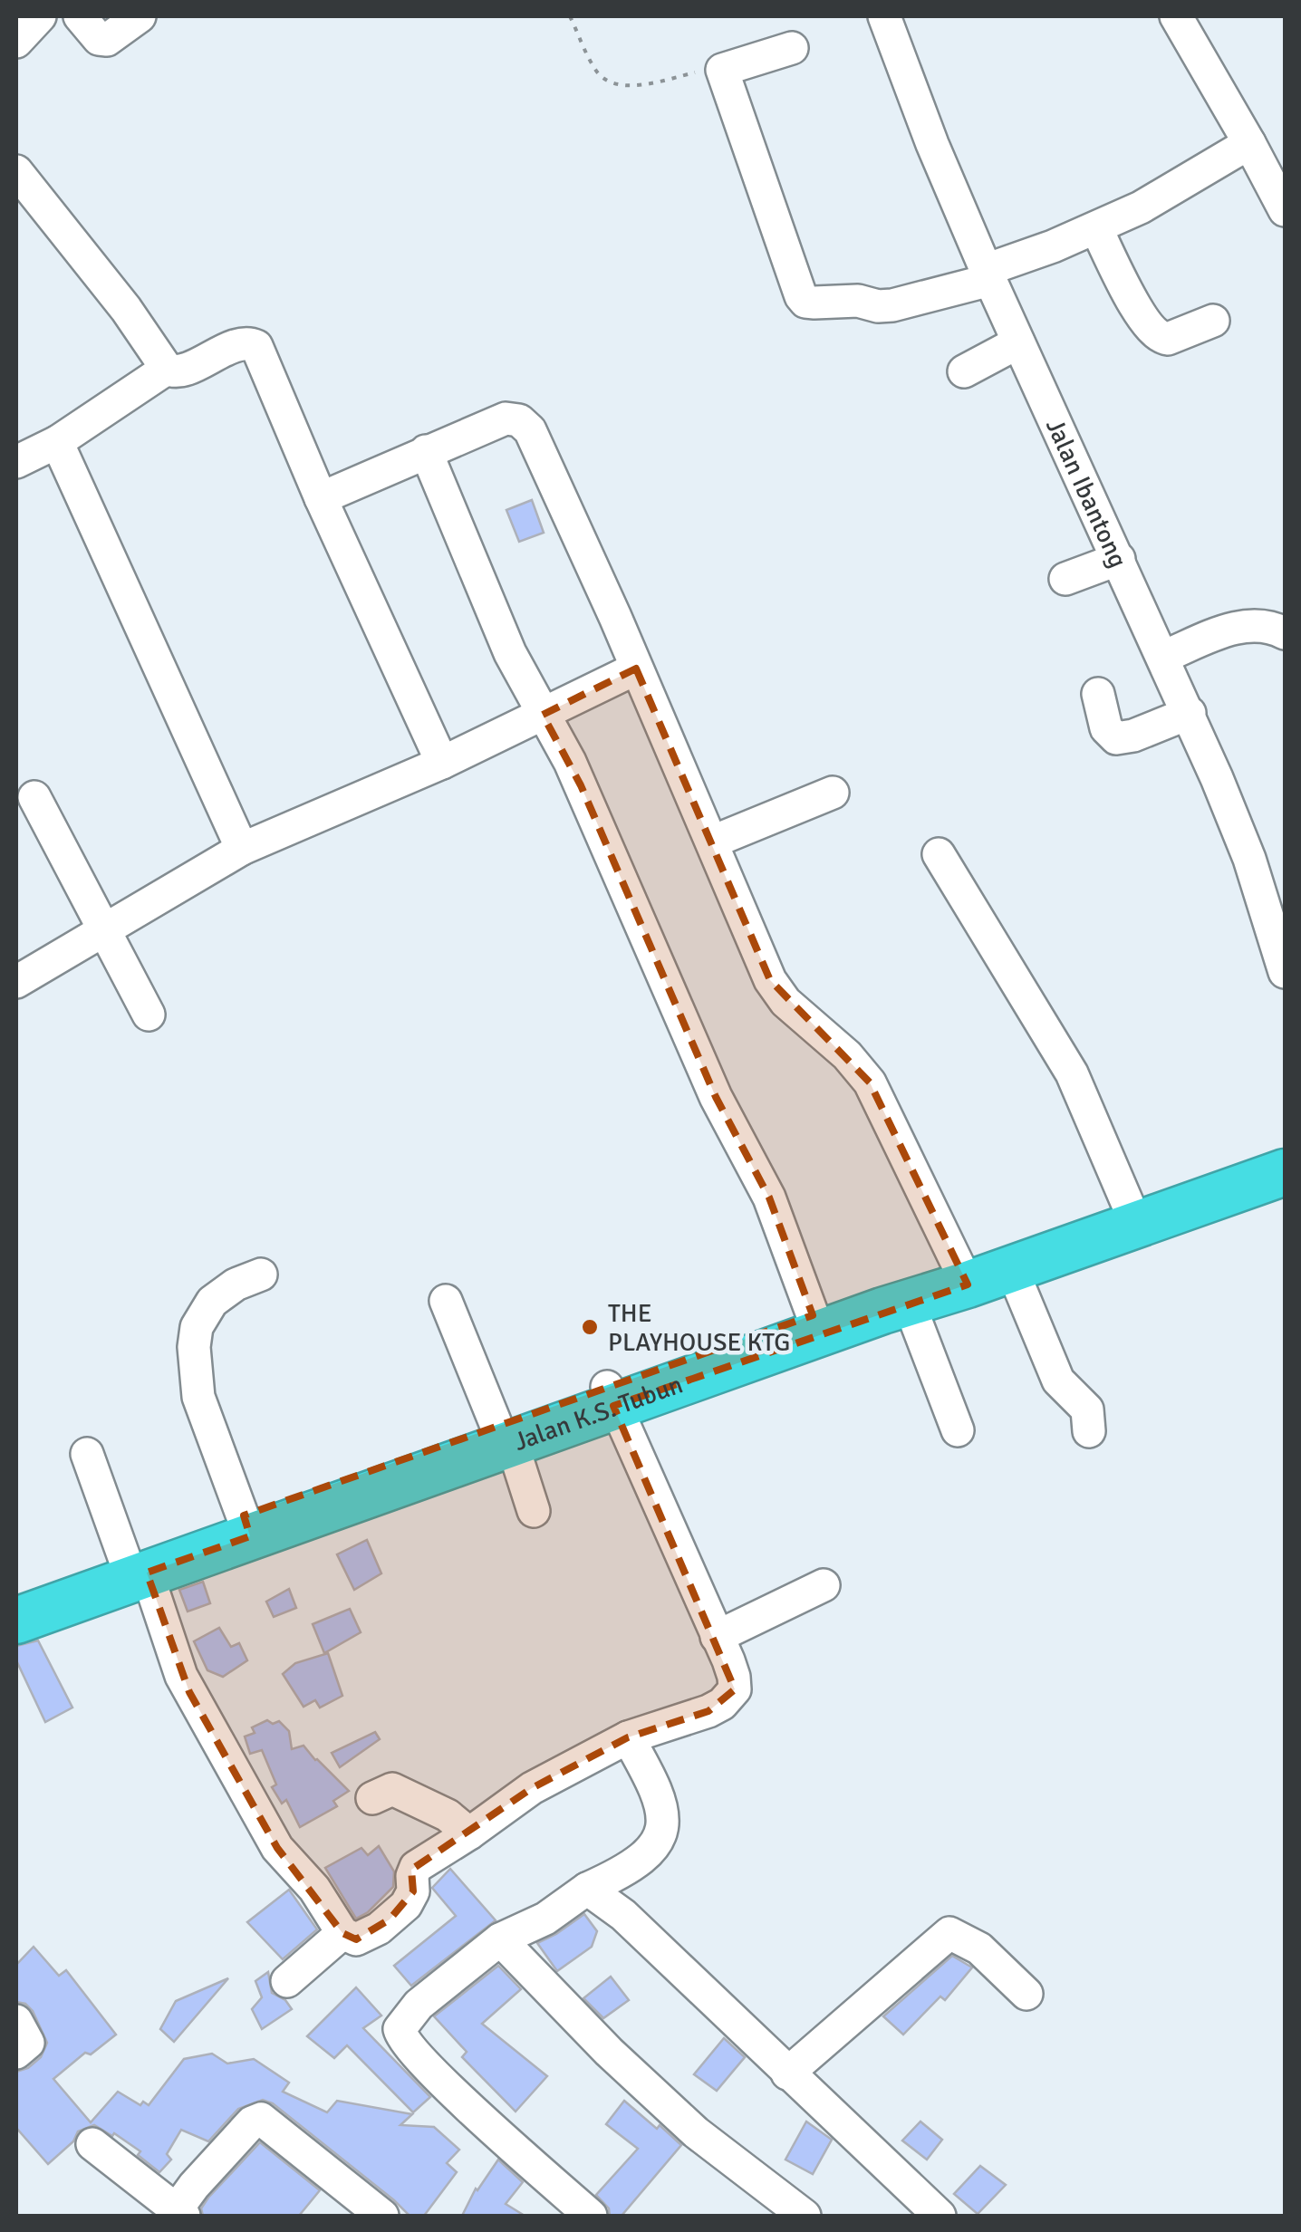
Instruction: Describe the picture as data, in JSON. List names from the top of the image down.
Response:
{
  "streets": {
    "highway": ["Jalan K.S. Tubun"],
    "street": ["Jalan Ibantong"]
  },
  "places": ["THE PLAYHOUSE KTG"]
}
